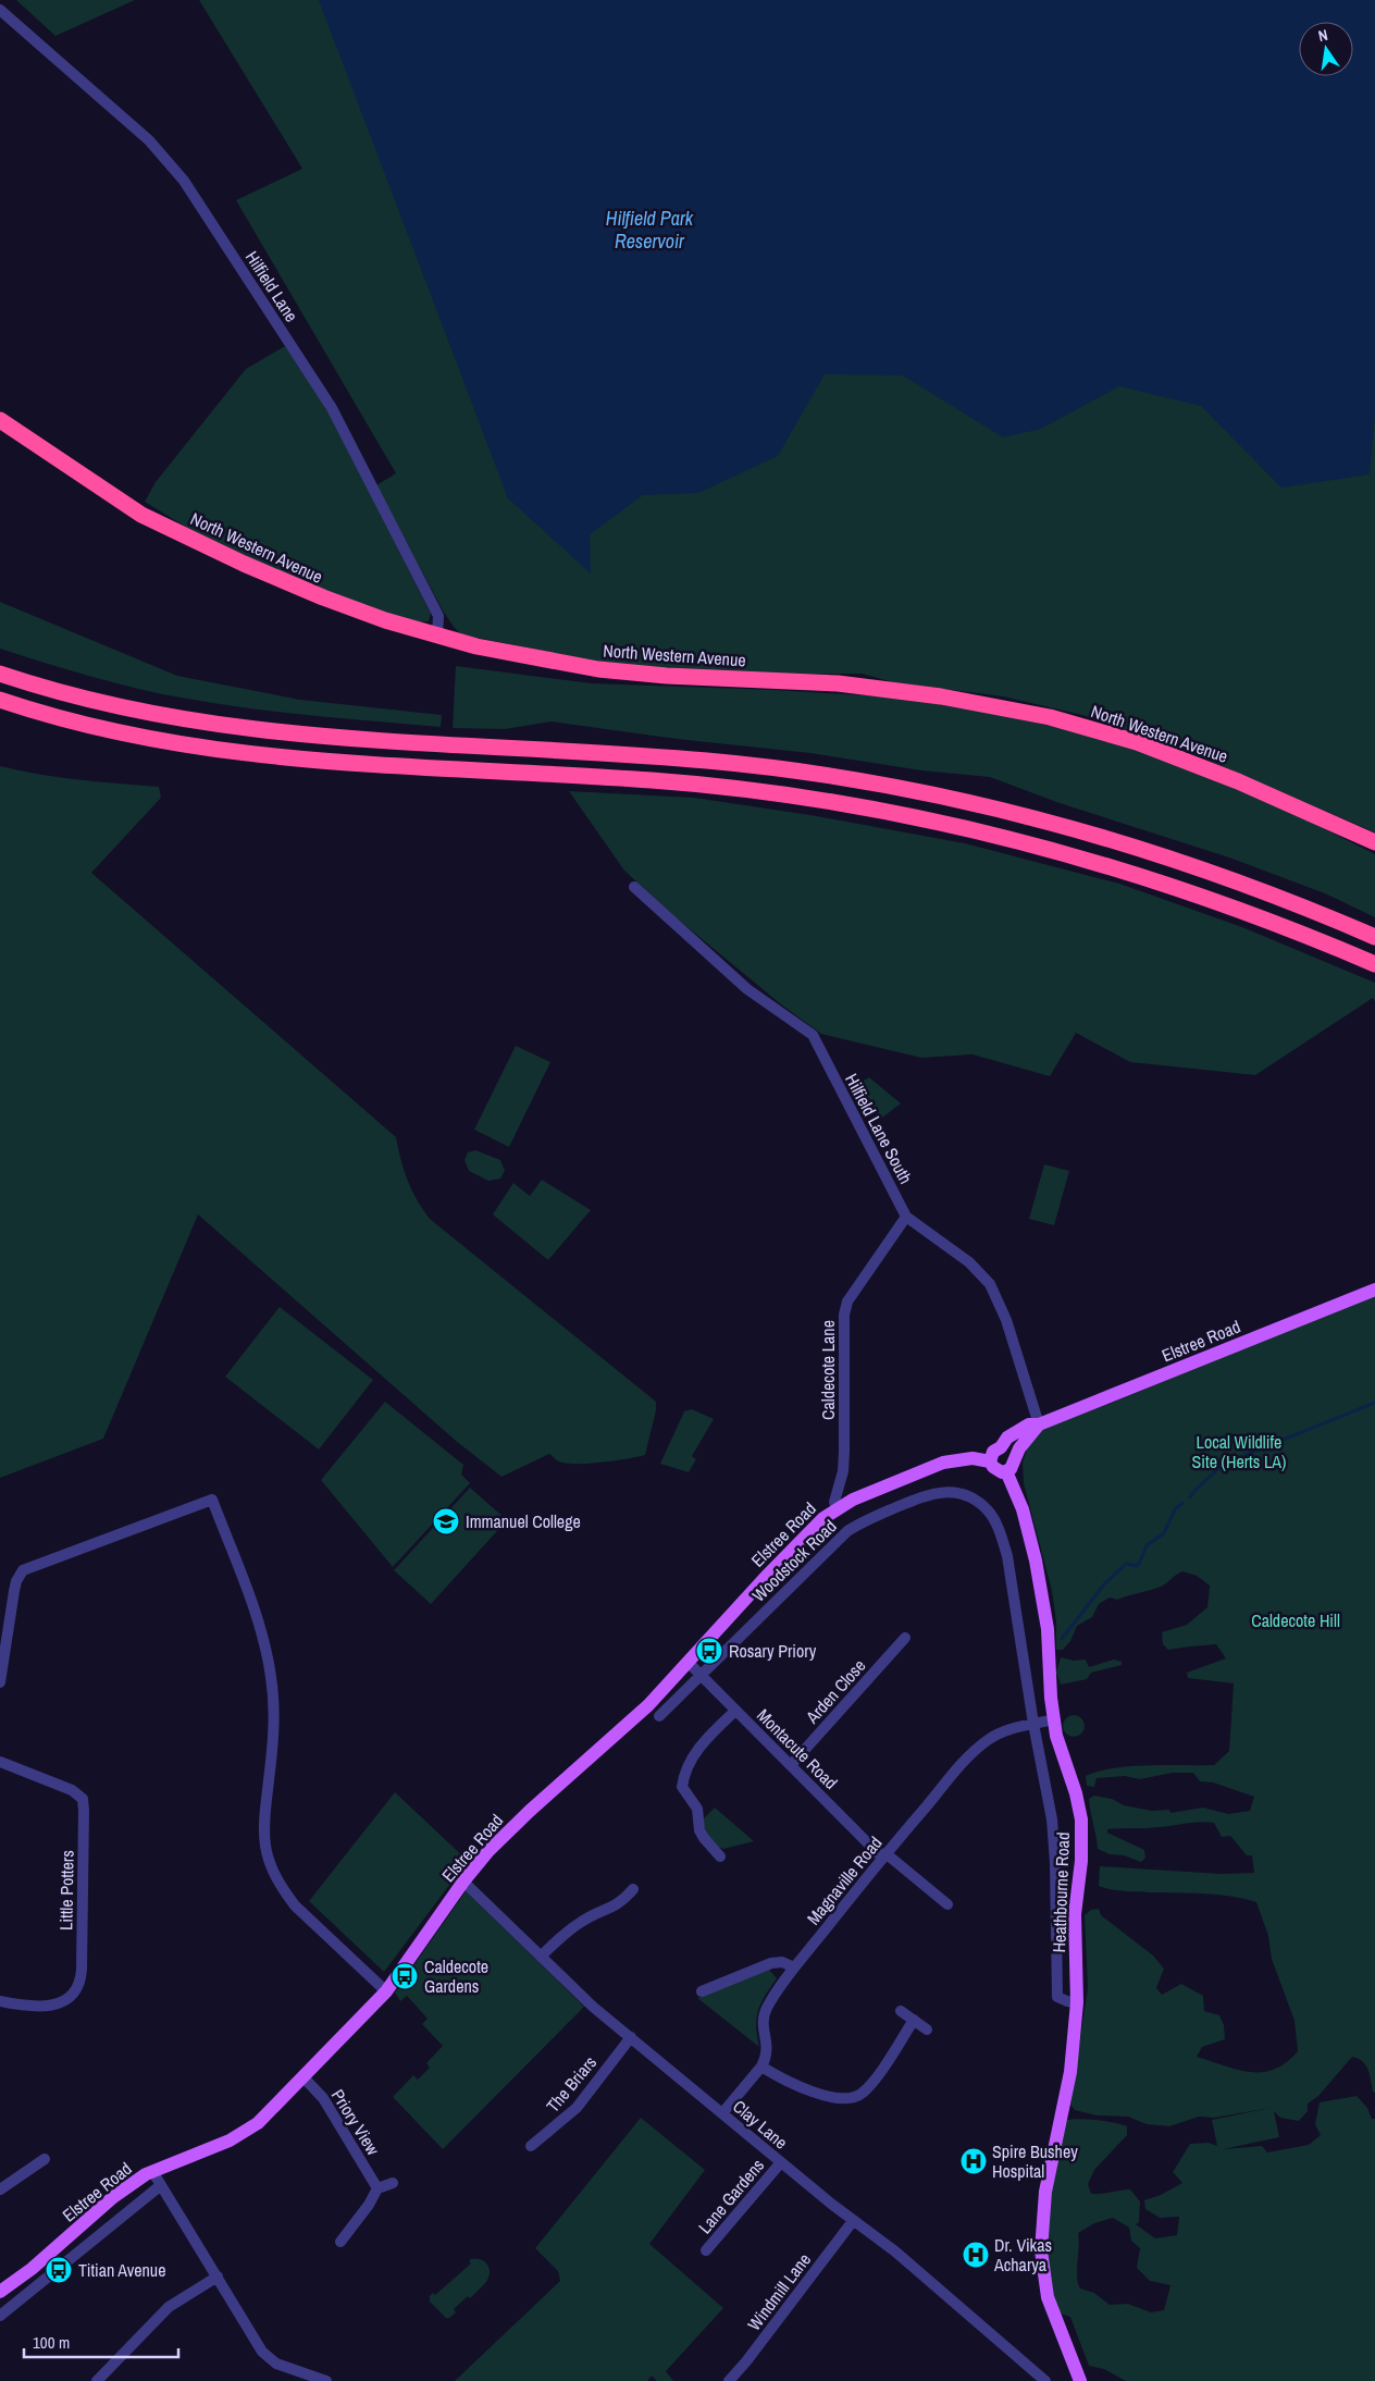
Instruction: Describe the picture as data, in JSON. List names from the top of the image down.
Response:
{
  "streets": {
    "highway": ["North Western Avenue"],
    "main road": ["Elstree Road", "Heathbourne Road"],
    "street": [
      "Hilfield Lane",
      "Hilfield Lane South",
      "Caldecote Lane",
      "Woodstock Road",
      "Arden Close",
      "Montacute Road",
      "Magnaville Road",
      "Little Potters",
      "The Briars",
      "Priory View",
      "Clay Lane",
      "Lane Gardens",
      "Windmill Lane"
    ]
  },
  "crossings": [
    ["Hilfield Lane", "North Western Avenue"],
    ["Hilfield Lane South", "Elstree Road"],
    ["Hilfield Lane South", "Caldecote Lane"],
    ["Elstree Road", "Caldecote Lane"],
    ["Elstree Road", "Montacute Road"],
    ["Elstree Road", "Heathbourne Road"],
    ["Elstree Road", "Priory View"],
    ["Elstree Road", "Clay Lane"],
    ["Woodstock Road", "Montacute Road"],
    ["Woodstock Road", "Magnaville Road"],
    ["Woodstock Road", "Heathbourne Road"],
    ["Arden Close", "Montacute Road"],
    ["Montacute Road", "Magnaville Road"],
    ["Magnaville Road", "Heathbourne Road"],
    ["The Briars", "Clay Lane"],
    ["Clay Lane", "Lane Gardens"],
    ["Clay Lane", "Windmill Lane"]
  ],
  "water": ["Hilfield Park Reservoir"],
  "parks": ["Local Wildlife Site (Herts LA)", "Caldecote Hill"],
  "places": {
    "school or university": ["Immanuel College"],
    "bus stop": ["Rosary Priory", "Caldecote Gardens", "Titian Avenue"],
    "hospital": ["Spire Bushey Hospital", "Dr. Vikas Acharya"]
  },
  "scale_bar": "100 m",
  "north": "top"
}
